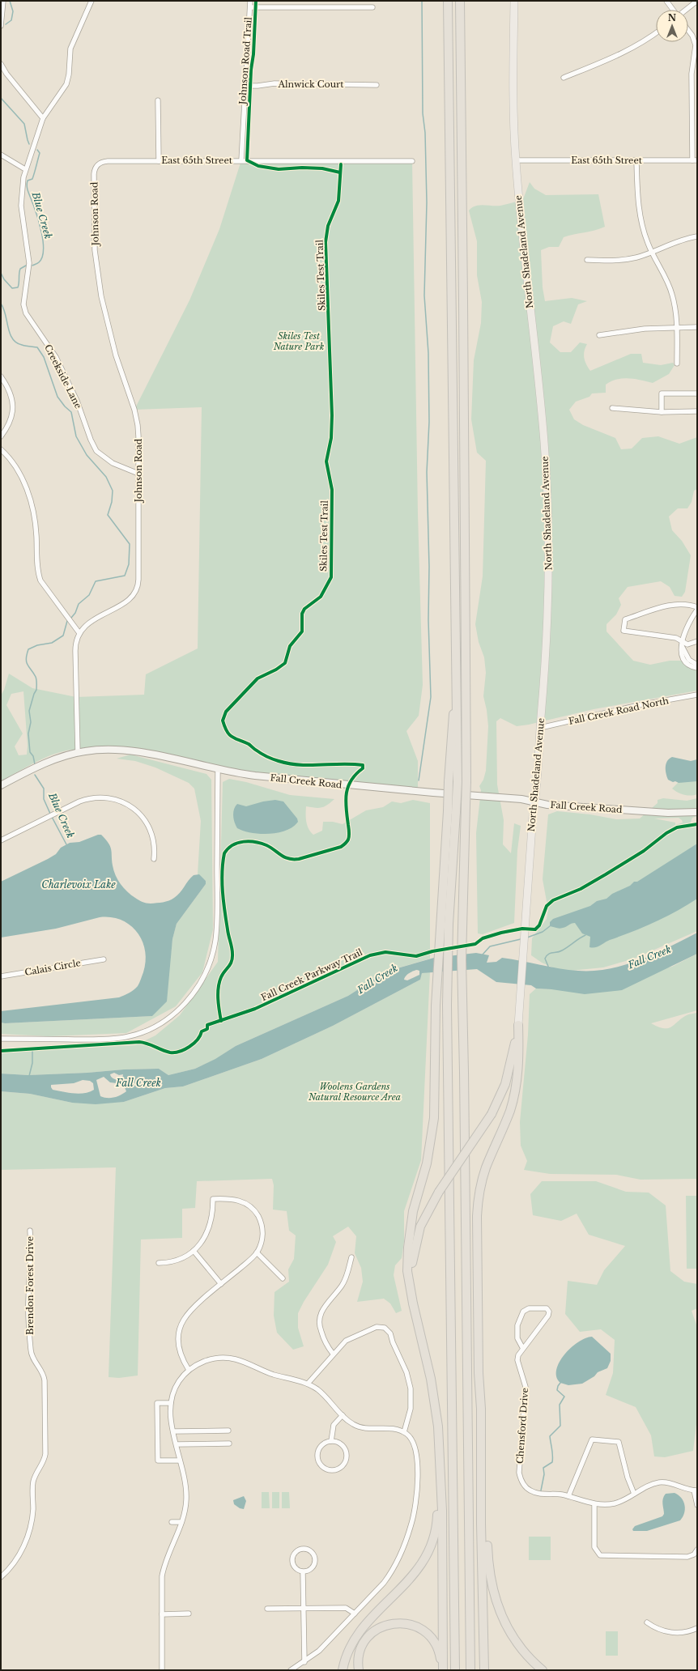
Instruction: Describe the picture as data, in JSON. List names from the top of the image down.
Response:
{
  "streets": {
    "main road": ["North Shadeland Avenue", "Fall Creek Road"],
    "street": [
      "Alnwick Court",
      "East 65th Street",
      "Johnson Road",
      "Creekside Lane",
      "Fall Creek Road North",
      "Calais Circle",
      "Brendon Forest Drive",
      "Chensford Drive"
    ],
    "cycle path": ["Johnson Road Trail", "Skiles Test Trail", "Fall Creek Parkway Trail"]
  },
  "crossings": [
    ["East 65th Street", "Johnson Road"],
    ["East 65th Street", "North Shadeland Avenue"],
    ["Johnson Road", "Creekside Lane"],
    ["Johnson Road", "Fall Creek Road"],
    ["North Shadeland Avenue", "Fall Creek Road North"],
    ["North Shadeland Avenue", "Fall Creek Road"]
  ],
  "water": ["Blue Creek", "Charlevoix Lake", "Fall Creek"],
  "parks": ["Skiles Test Nature Park", "Woolens Gardens Natural Resource Area"],
  "north": "top"
}
